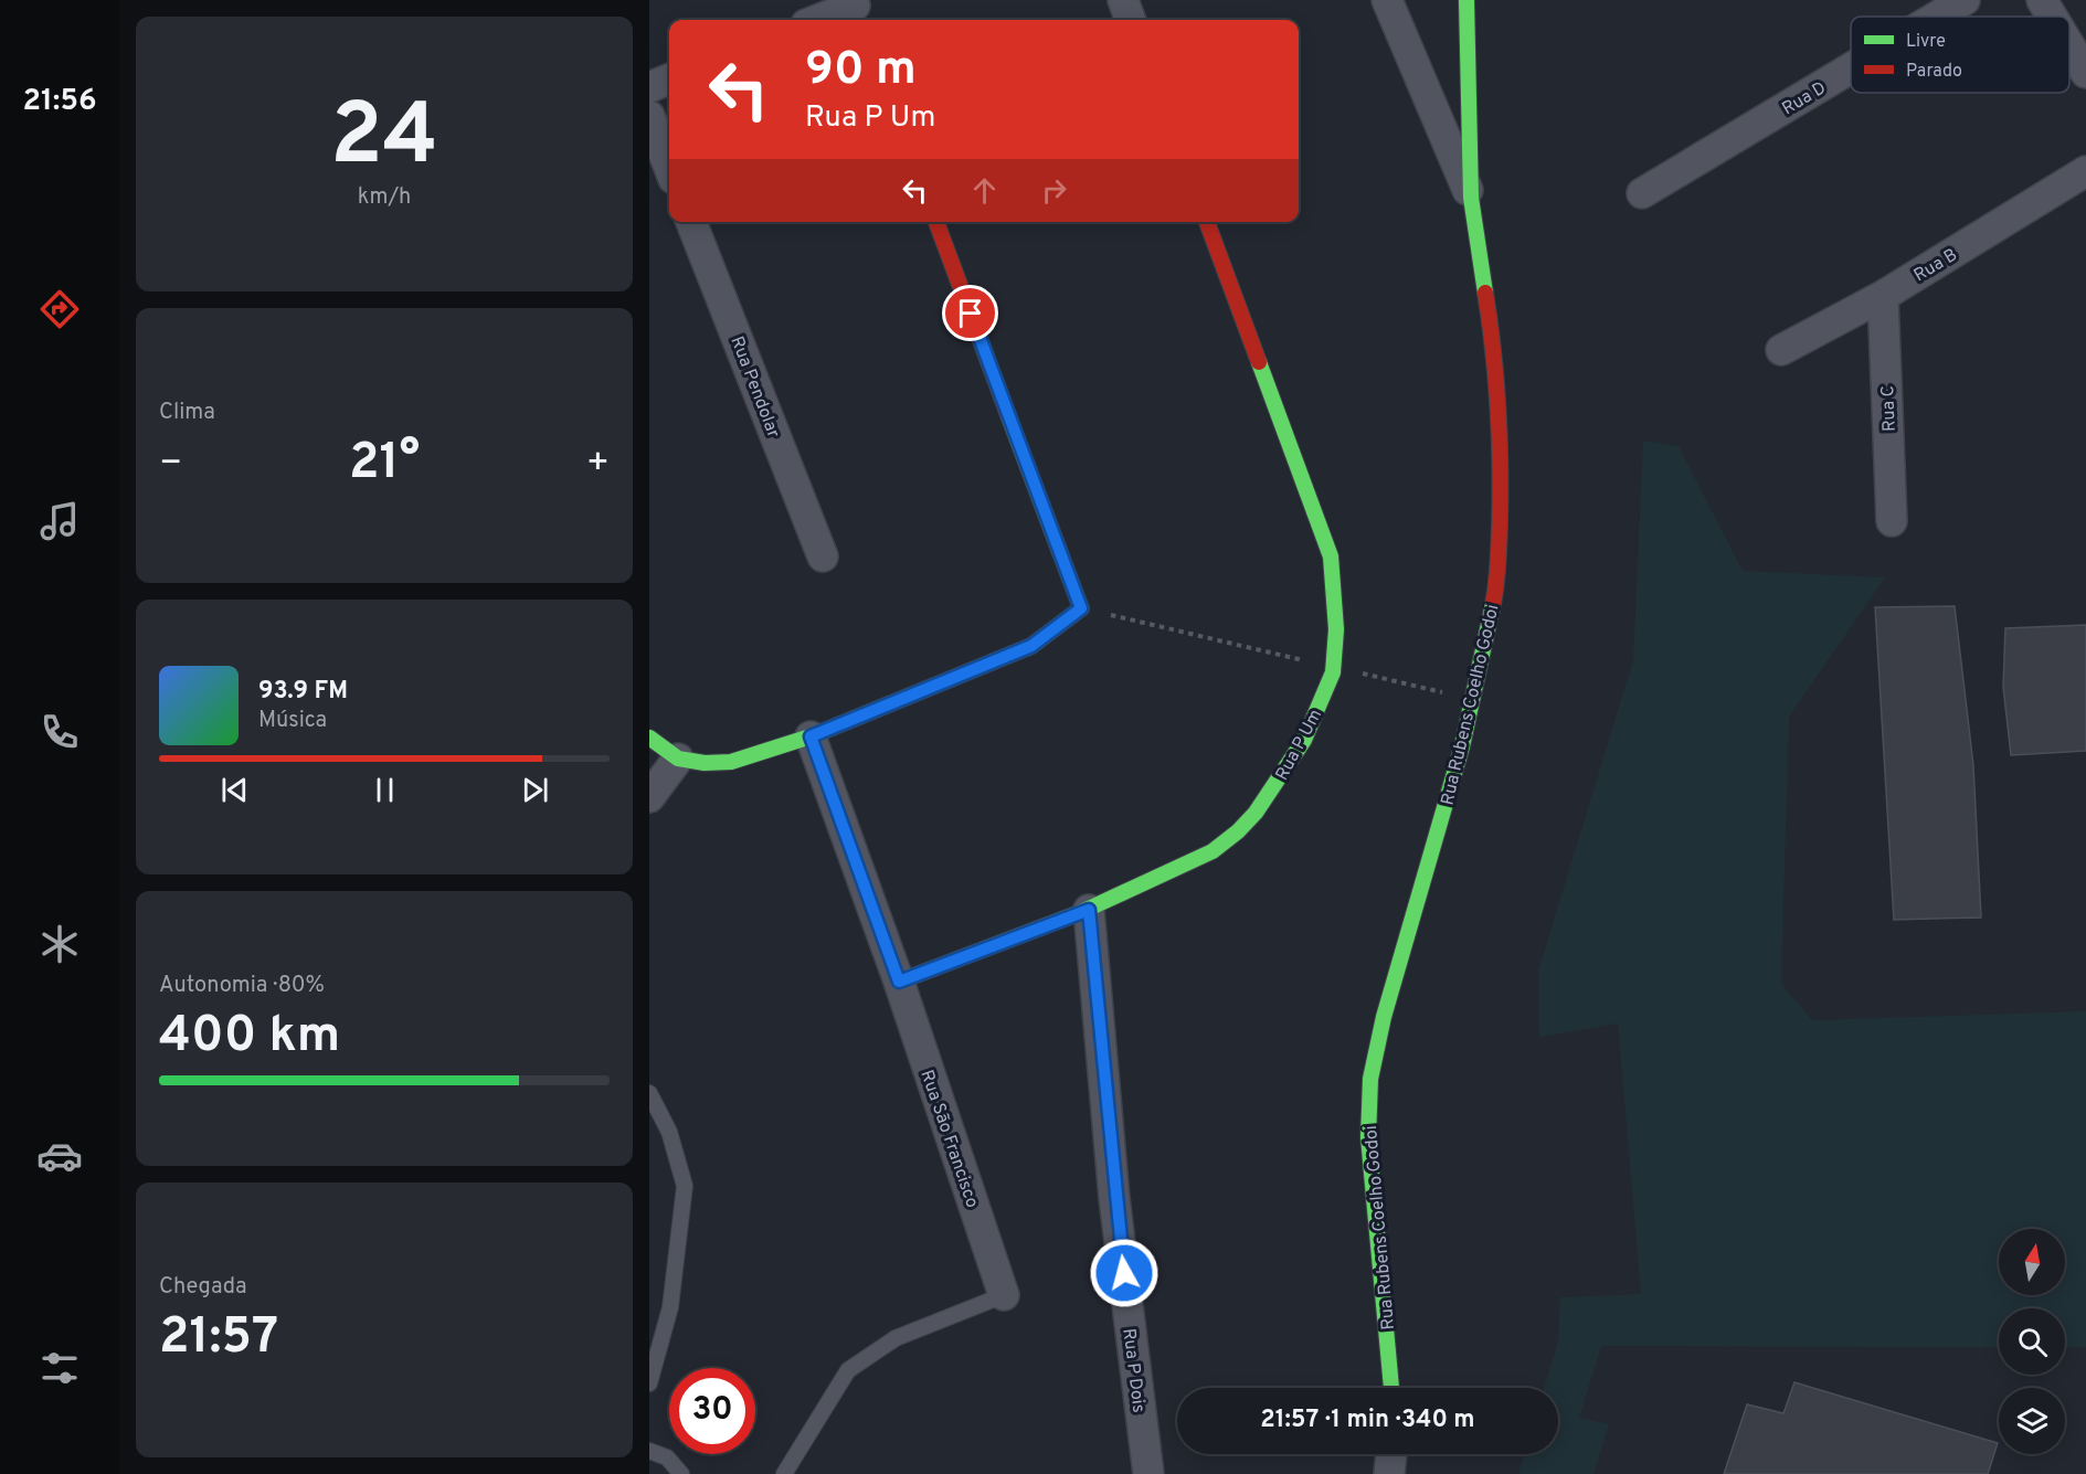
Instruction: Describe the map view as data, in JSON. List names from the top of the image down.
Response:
{
  "streets": {
    "street": [
      "Rua D",
      "Rua B",
      "Rua Pendolar",
      "Rua C",
      "Rua Rubens Coelho Godoi",
      "Rua P Um",
      "Rua São Francisco",
      "Rua P Dois"
    ]
  },
  "crossings": [
    ["Rua B", "Rua C"],
    ["Rua P Um", "Rua São Francisco"],
    ["Rua P Um", "Rua P Dois"]
  ],
  "legend": ["Livre", "Parado"],
  "north": "top",
  "page": {
    "tabs": "21:56",
    "tile": [
      ["24", "km/h"],
      "Clima",
      ["Autonomia · 80%", "400 km"],
      ["Chegada", "21:57"]
    ],
    "turn": ["90 m", "Rua P Um"],
    "heat": ["−", "21°", "+"],
    "song": ["93.9 FM", "Música"],
    "limit": "30",
    "trip": "21:57 · 1 min · 340 m"
  }
}
